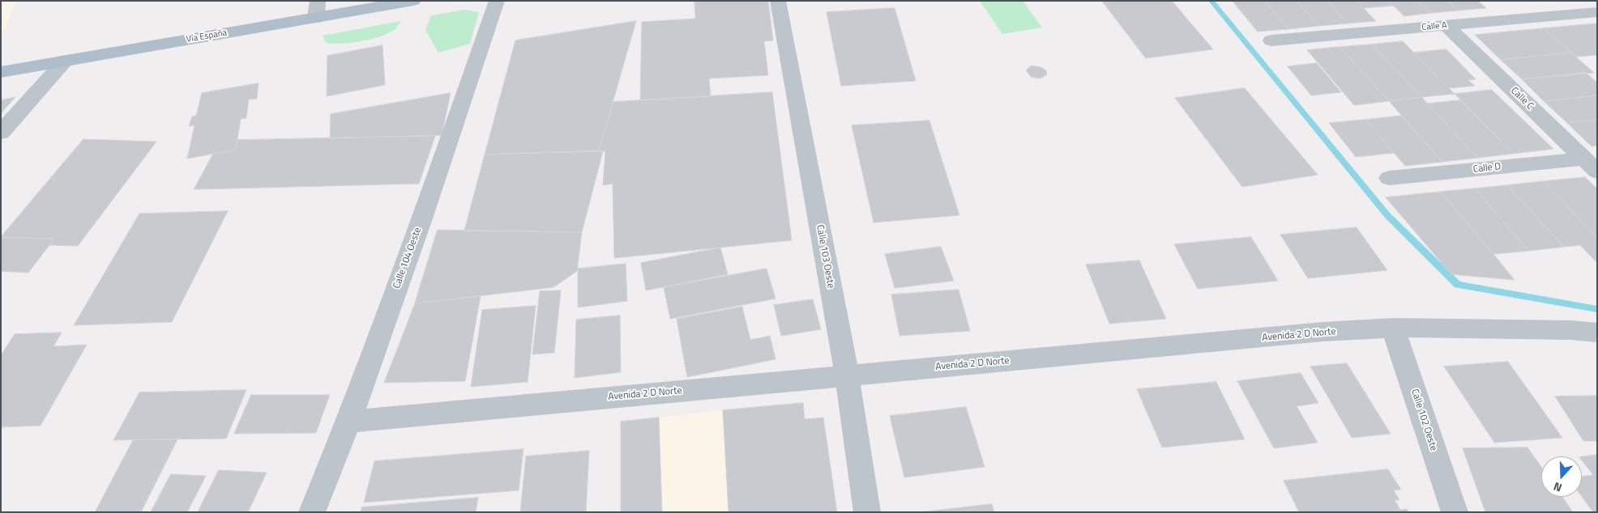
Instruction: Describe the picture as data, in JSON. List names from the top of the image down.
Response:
{
  "streets": {
    "main road": ["Vía España"],
    "street": [
      "Calle A",
      "Calle C",
      "Calle D",
      "Calle 103 Oeste",
      "Calle 104 Oeste",
      "Avenida 2 D Norte",
      "Calle 102 Oeste"
    ]
  },
  "crossings": [
    ["Calle A", "Calle C"],
    ["Calle C", "Calle D"],
    ["Calle 103 Oeste", "Avenida 2 D Norte"],
    ["Calle 104 Oeste", "Avenida 2 D Norte"],
    ["Avenida 2 D Norte", "Calle 102 Oeste"]
  ],
  "north": "bottom"
}
